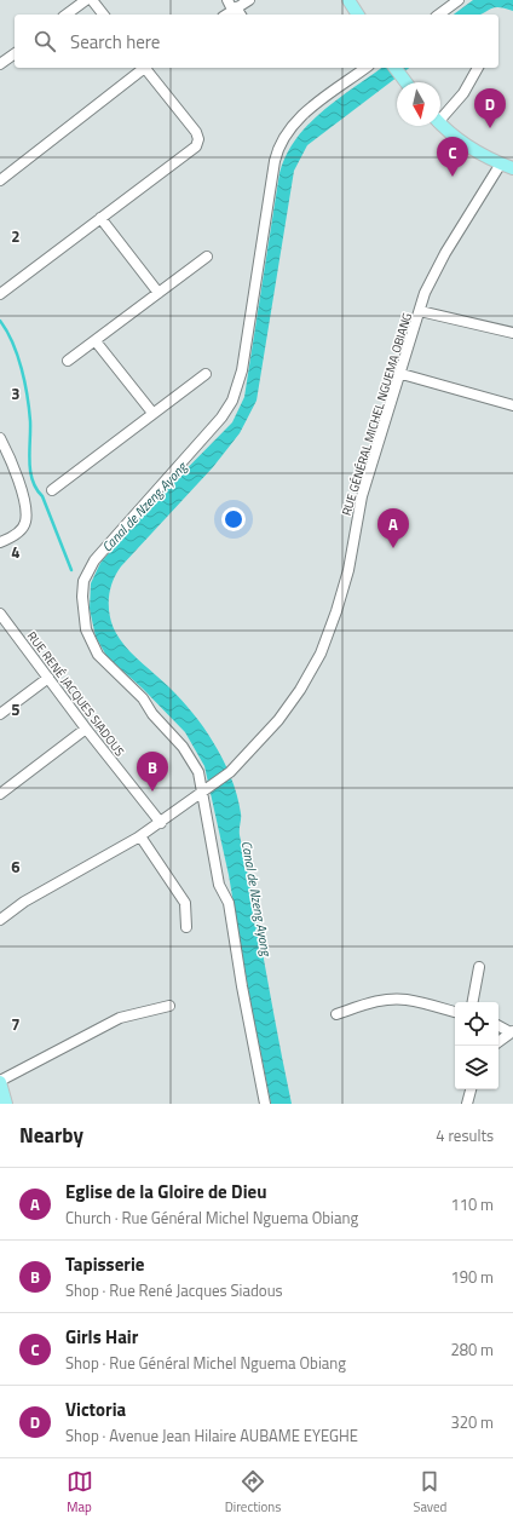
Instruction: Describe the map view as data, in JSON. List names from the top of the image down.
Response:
{
  "streets": {
    "street": ["RUE GÉNÉRAL MICHEL NGUEMA OBIANG", "RUE RENÉ JACQUES SIADOUS"]
  },
  "water": ["Canal de Nzeng Ayong"],
  "north": "bottom",
  "page": {
    "search": "Search here",
    "pins": [
      "D",
      "C",
      "A",
      "B"
    ],
    "heading": ["Nearby", "4 results"],
    "list": [
      {
        "mark": "A",
        "name": "Eglise de la Gloire de Dieu",
        "note": "Church · Rue Général Michel Nguema Obiang",
        "value": "110 m"
      },
      {
        "mark": "B",
        "name": "Tapisserie",
        "note": "Shop · Rue René Jacques Siadous",
        "value": "190 m"
      },
      {
        "mark": "C",
        "name": "Girls Hair",
        "note": "Shop · Rue Général Michel Nguema Obiang",
        "value": "280 m"
      },
      {
        "mark": "D",
        "name": "Victoria",
        "note": "Shop · Avenue Jean Hilaire AUBAME EYEGHE",
        "value": "320 m"
      }
    ],
    "nav": ["Map", "Directions", "Saved"]
  },
  "grid": {
    "rows": [
      "2",
      "3",
      "4",
      "5",
      "6",
      "7"
    ]
  }
}
